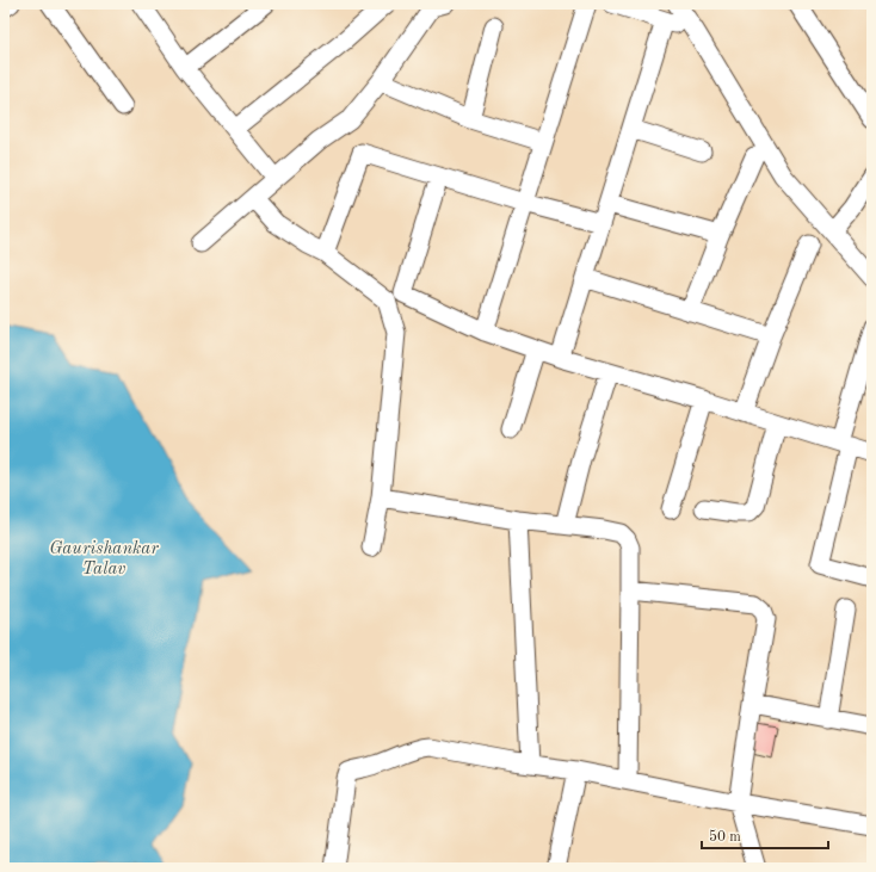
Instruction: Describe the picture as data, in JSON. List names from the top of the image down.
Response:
{
  "water": ["Gaurishankar Talav"],
  "scale_bar": "50 m"
}
